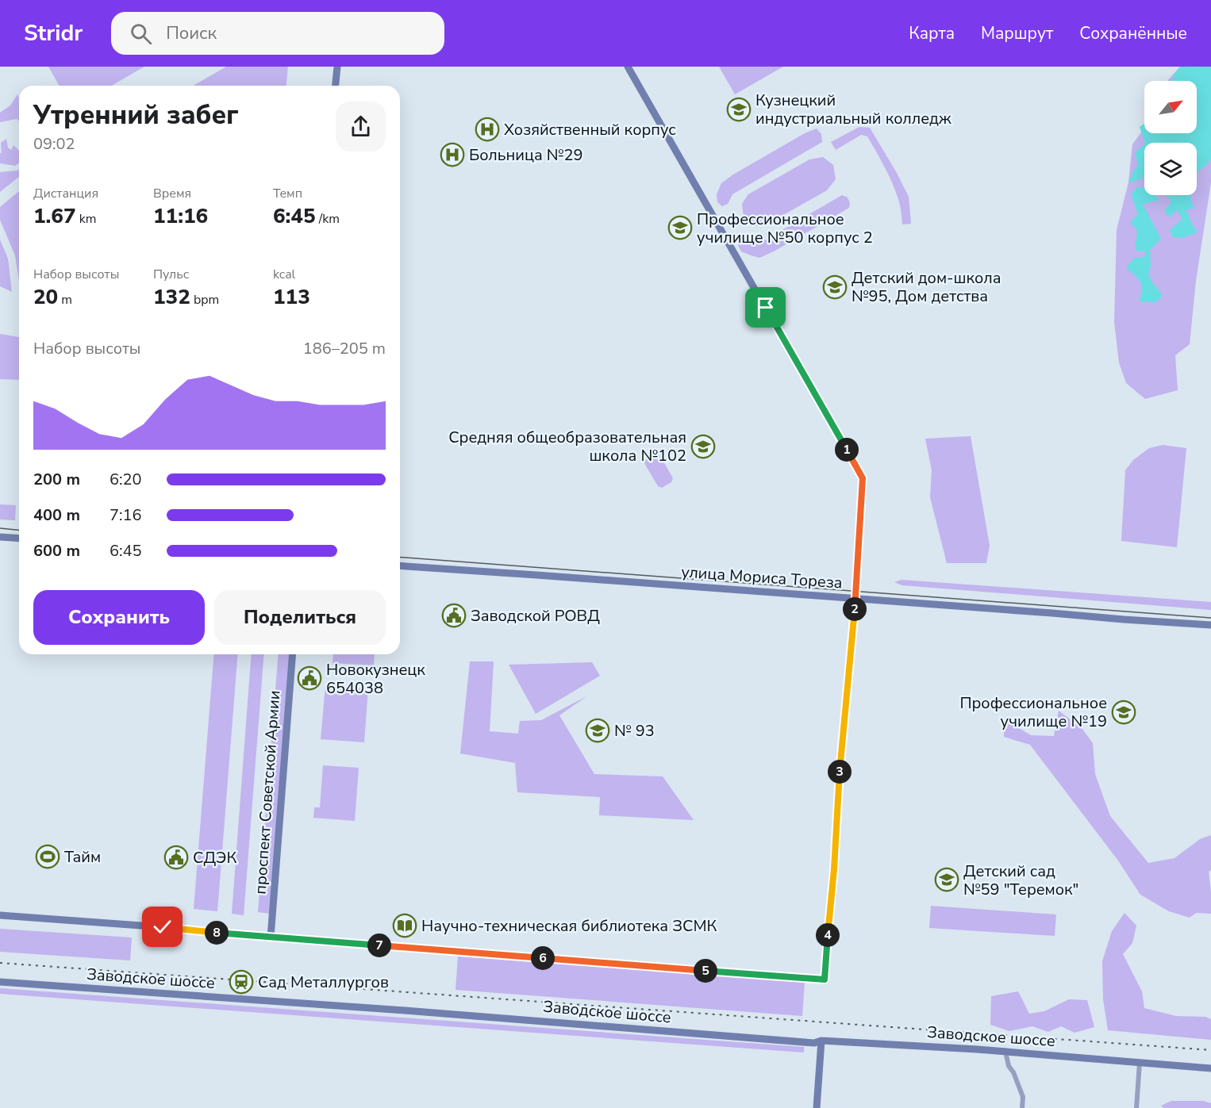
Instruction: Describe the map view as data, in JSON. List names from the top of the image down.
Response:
{
  "streets": {
    "street": ["улица Мориса Тореза", "проспект Советской Армии", "Заводское шоссе"]
  },
  "places": {
    "school or university": [
      "Кузнецкий индустриальный колледж",
      "Профессиональное училище №50 корпус 2",
      "Детский дом-школа №95, Дом детства",
      "Средняя общеобразовательная школа №102",
      "Профессиональное училище №19",
      "№ 93",
      "Детский сад №59 \"Теремок\""
    ],
    "hospital": ["Хозяйственный корпус", "Больница №29"],
    "public building": ["Заводской РОВД", "Новокузнецк 654038", "СДЭК"],
    "sports": ["Тайм"],
    "library": ["Научно-техническая библиотека ЗСМК"],
    "station": ["Сад Металлургов"]
  },
  "north": "top right",
  "page": {
    "header": "Stridr",
    "search": "Поиск",
    "nav": ["Карта", "Маршрут", "Сохранённые"],
    "heading": ["Утренний забег", "09:02"],
    "stats": [
      ["Дистанция", "1.67 km"],
      ["Время", "11:16"],
      ["Темп", "6:45 /km"],
      ["Набор высоты", "20 m"],
      ["Пульс", "132 bpm"],
      ["kcal", "113"]
    ],
    "chart": ["Набор высоты", "186–205 m"],
    "pins": [
      "1",
      "2",
      "3",
      "8",
      "4",
      "7",
      "6",
      "5"
    ],
    "list": [
      {
        "name": "200 m",
        "note": "6:20"
      },
      {
        "name": "400 m",
        "note": "7:16"
      },
      {
        "name": "600 m",
        "note": "6:45"
      }
    ],
    "buttons": ["Сохранить", "Поделиться"]
  }
}
